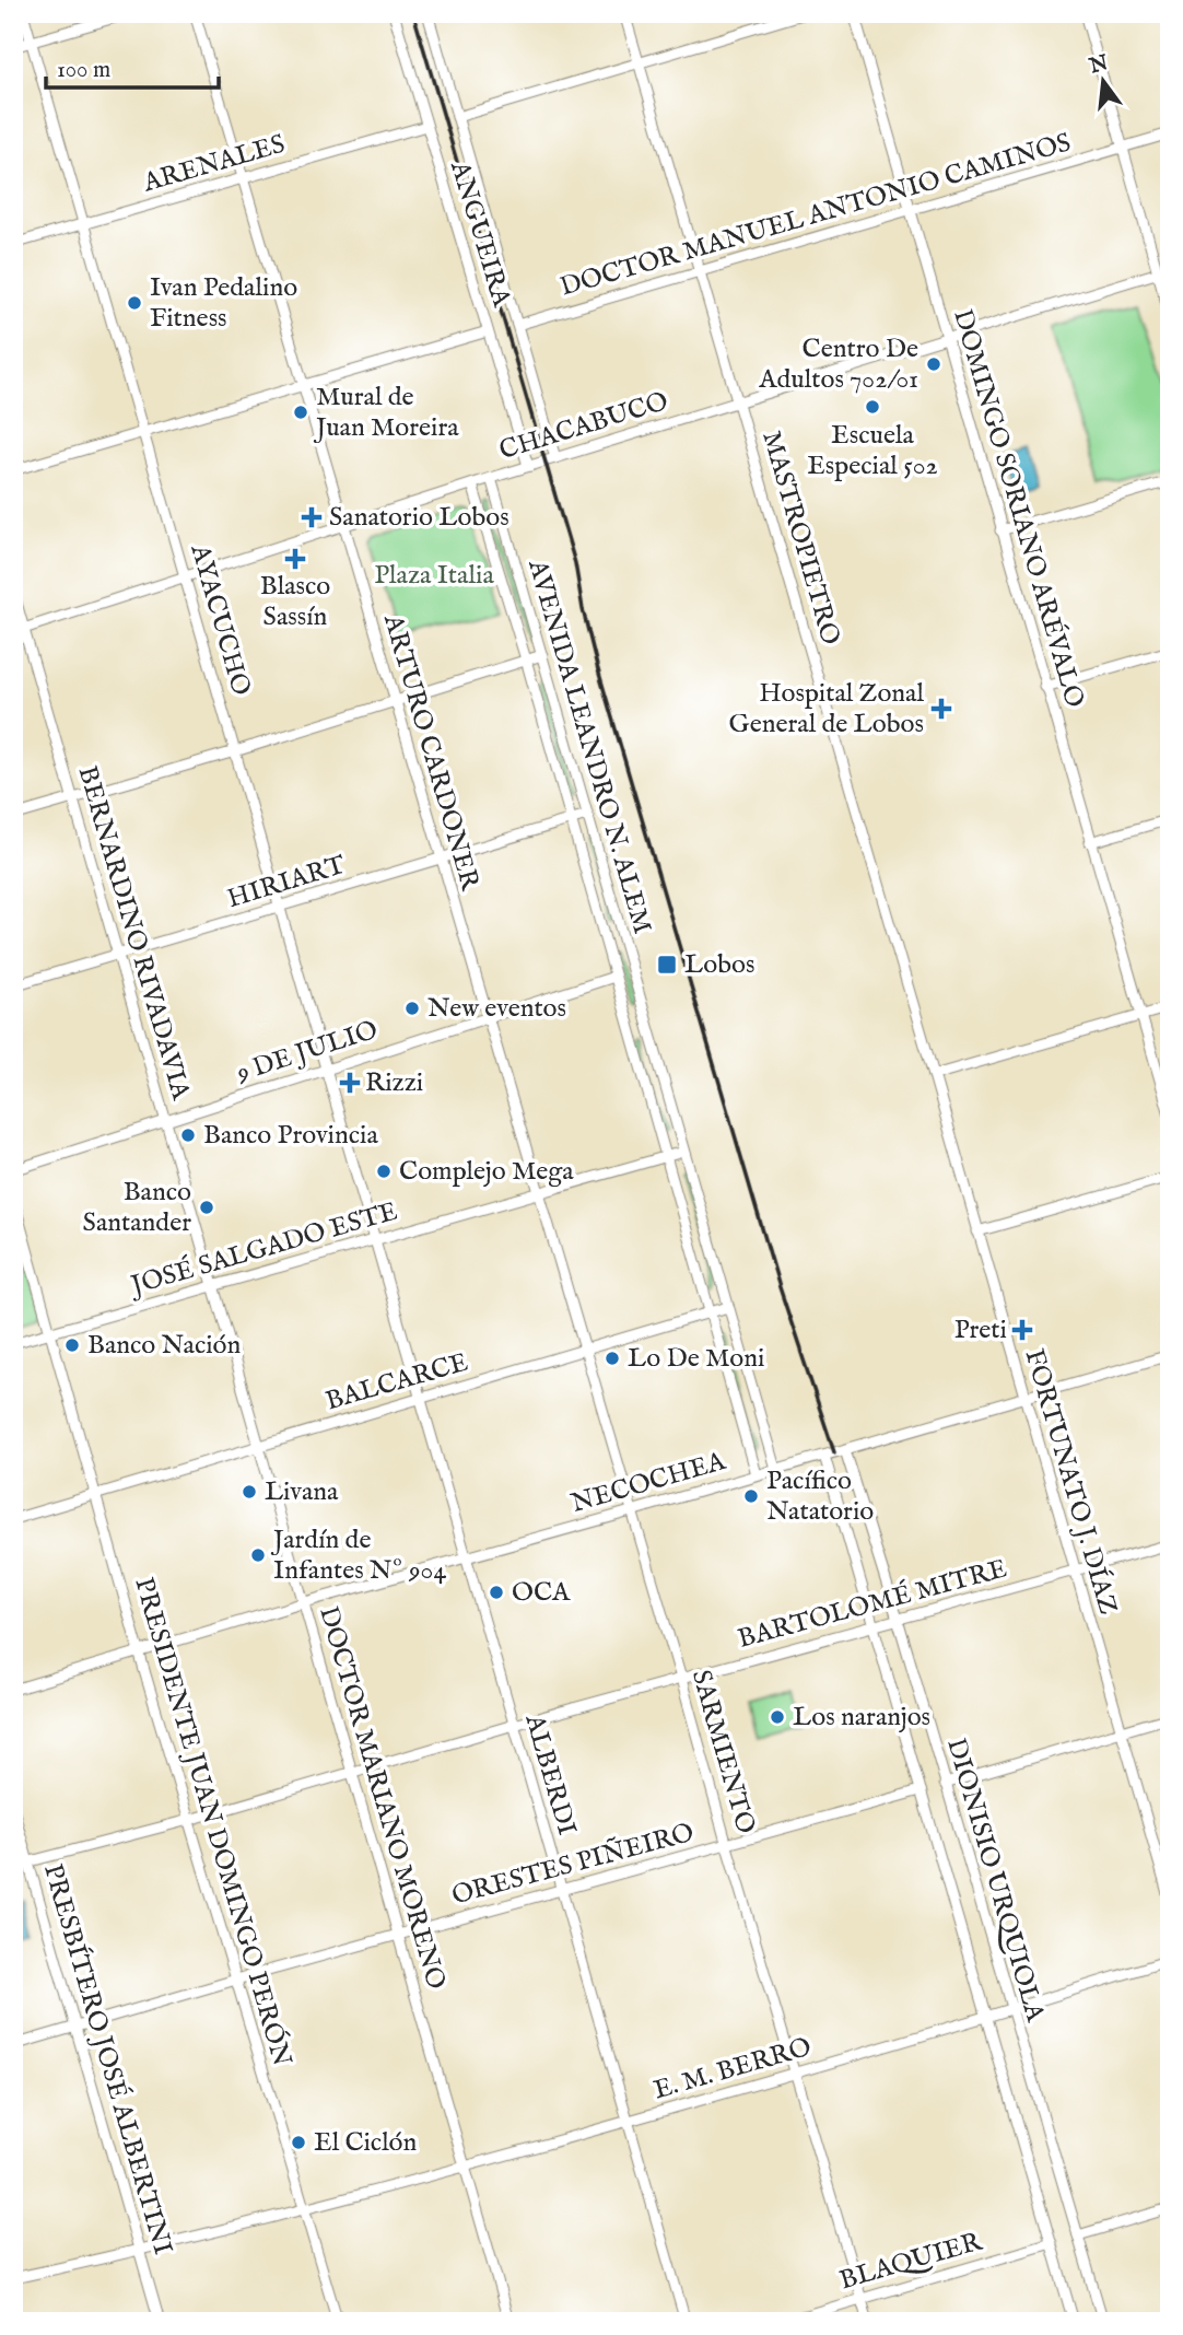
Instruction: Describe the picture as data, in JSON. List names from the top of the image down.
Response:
{
  "streets": {
    "street": [
      "ARENALES",
      "DOCTOR MANUEL ANTONIO CAMINOS",
      "ANGUEIRA",
      "CHACABUCO",
      "DOMINGO SORIANO ARÉVALO",
      "MASTROPIETRO",
      "AYACUCHO",
      "AVENIDA LEANDRO N. ALEM",
      "ARTURO CARDONER",
      "HIRIART",
      "BERNARDINO RIVADAVIA",
      "9 DE JULIO",
      "JOSÉ SALGADO ESTE",
      "BALCARCE",
      "FORTUNATO J. DÍAZ",
      "NECOCHEA",
      "BARTOLOMÉ MITRE",
      "SARMIENTO",
      "ALBERDI",
      "DOCTOR MARIANO MORENO",
      "PRESIDENTE JUAN DOMINGO PERÓN",
      "ORESTES PIÑEIRO",
      "DIONISIO URQUIOLA",
      "PRESBÍTERO JOSÉ ALBERTINI",
      "E. M. BERRO",
      "BLAQUIER"
    ]
  },
  "crossings": [
    ["ARENALES", "ANGUEIRA"],
    ["ARENALES", "AYACUCHO"],
    ["ARENALES", "ARTURO CARDONER"],
    ["DOCTOR MANUEL ANTONIO CAMINOS", "ANGUEIRA"],
    ["DOCTOR MANUEL ANTONIO CAMINOS", "DOMINGO SORIANO ARÉVALO"],
    ["DOCTOR MANUEL ANTONIO CAMINOS", "MASTROPIETRO"],
    ["ANGUEIRA", "CHACABUCO"],
    ["CHACABUCO", "DOMINGO SORIANO ARÉVALO"],
    ["CHACABUCO", "MASTROPIETRO"],
    ["CHACABUCO", "AYACUCHO"],
    ["CHACABUCO", "AVENIDA LEANDRO N. ALEM"],
    ["CHACABUCO", "ARTURO CARDONER"],
    ["CHACABUCO", "BERNARDINO RIVADAVIA"],
    ["MASTROPIETRO", "FORTUNATO J. DÍAZ"],
    ["AYACUCHO", "HIRIART"],
    ["AYACUCHO", "9 DE JULIO"],
    ["AYACUCHO", "JOSÉ SALGADO ESTE"],
    ["AYACUCHO", "ALBERDI"],
    ["AVENIDA LEANDRO N. ALEM", "HIRIART"],
    ["AVENIDA LEANDRO N. ALEM", "9 DE JULIO"],
    ["AVENIDA LEANDRO N. ALEM", "JOSÉ SALGADO ESTE"],
    ["AVENIDA LEANDRO N. ALEM", "BALCARCE"],
    ["AVENIDA LEANDRO N. ALEM", "NECOCHEA"],
    ["ARTURO CARDONER", "HIRIART"],
    ["ARTURO CARDONER", "9 DE JULIO"],
    ["ARTURO CARDONER", "JOSÉ SALGADO ESTE"],
    ["ARTURO CARDONER", "SARMIENTO"],
    ["HIRIART", "BERNARDINO RIVADAVIA"],
    ["BERNARDINO RIVADAVIA", "9 DE JULIO"],
    ["BERNARDINO RIVADAVIA", "JOSÉ SALGADO ESTE"],
    ["BERNARDINO RIVADAVIA", "DOCTOR MARIANO MORENO"],
    ["JOSÉ SALGADO ESTE", "SARMIENTO"],
    ["JOSÉ SALGADO ESTE", "ALBERDI"],
    ["JOSÉ SALGADO ESTE", "DOCTOR MARIANO MORENO"],
    ["JOSÉ SALGADO ESTE", "PRESIDENTE JUAN DOMINGO PERÓN"],
    ["BALCARCE", "SARMIENTO"],
    ["BALCARCE", "ALBERDI"],
    ["BALCARCE", "DOCTOR MARIANO MORENO"],
    ["BALCARCE", "PRESIDENTE JUAN DOMINGO PERÓN"],
    ["FORTUNATO J. DÍAZ", "NECOCHEA"],
    ["FORTUNATO J. DÍAZ", "BARTOLOMÉ MITRE"],
    ["NECOCHEA", "SARMIENTO"],
    ["NECOCHEA", "ALBERDI"],
    ["NECOCHEA", "DOCTOR MARIANO MORENO"],
    ["NECOCHEA", "PRESIDENTE JUAN DOMINGO PERÓN"],
    ["NECOCHEA", "DIONISIO URQUIOLA"],
    ["BARTOLOMÉ MITRE", "SARMIENTO"],
    ["BARTOLOMÉ MITRE", "ALBERDI"],
    ["BARTOLOMÉ MITRE", "DOCTOR MARIANO MORENO"],
    ["BARTOLOMÉ MITRE", "PRESIDENTE JUAN DOMINGO PERÓN"],
    ["BARTOLOMÉ MITRE", "DIONISIO URQUIOLA"],
    ["BARTOLOMÉ MITRE", "PRESBÍTERO JOSÉ ALBERTINI"],
    ["SARMIENTO", "ORESTES PIÑEIRO"],
    ["SARMIENTO", "E. M. BERRO"],
    ["SARMIENTO", "BLAQUIER"],
    ["ALBERDI", "ORESTES PIÑEIRO"],
    ["ALBERDI", "E. M. BERRO"],
    ["DOCTOR MARIANO MORENO", "ORESTES PIÑEIRO"],
    ["DOCTOR MARIANO MORENO", "E. M. BERRO"],
    ["PRESIDENTE JUAN DOMINGO PERÓN", "ORESTES PIÑEIRO"],
    ["PRESIDENTE JUAN DOMINGO PERÓN", "E. M. BERRO"],
    ["ORESTES PIÑEIRO", "DIONISIO URQUIOLA"],
    ["ORESTES PIÑEIRO", "PRESBÍTERO JOSÉ ALBERTINI"],
    ["DIONISIO URQUIOLA", "E. M. BERRO"],
    ["DIONISIO URQUIOLA", "BLAQUIER"],
    ["PRESBÍTERO JOSÉ ALBERTINI", "E. M. BERRO"]
  ],
  "parks": ["Plaza Italia"],
  "places": {
    "other": [
      "Ivan Pedalino Fitness",
      "Centro De Adultos 702/01",
      "Escuela Especial 502",
      "Mural de Juan Moreira",
      "New eventos",
      "Banco Provincia",
      "Complejo Mega",
      "Banco Santander",
      "Banco Nación",
      "Lo De Moni",
      "Livana",
      "Pacífico Natatorio",
      "Jardín de Infantes Nº 904",
      "OCA",
      "Los naranjos",
      "El Ciclón"
    ],
    "health": [
      "Sanatorio Lobos",
      "Blasco Sassín",
      "Hospital Zonal General de Lobos",
      "Rizzi",
      "Preti"
    ],
    "transit": ["Lobos"]
  },
  "scale_bar": "100 m",
  "north": "top"
}
